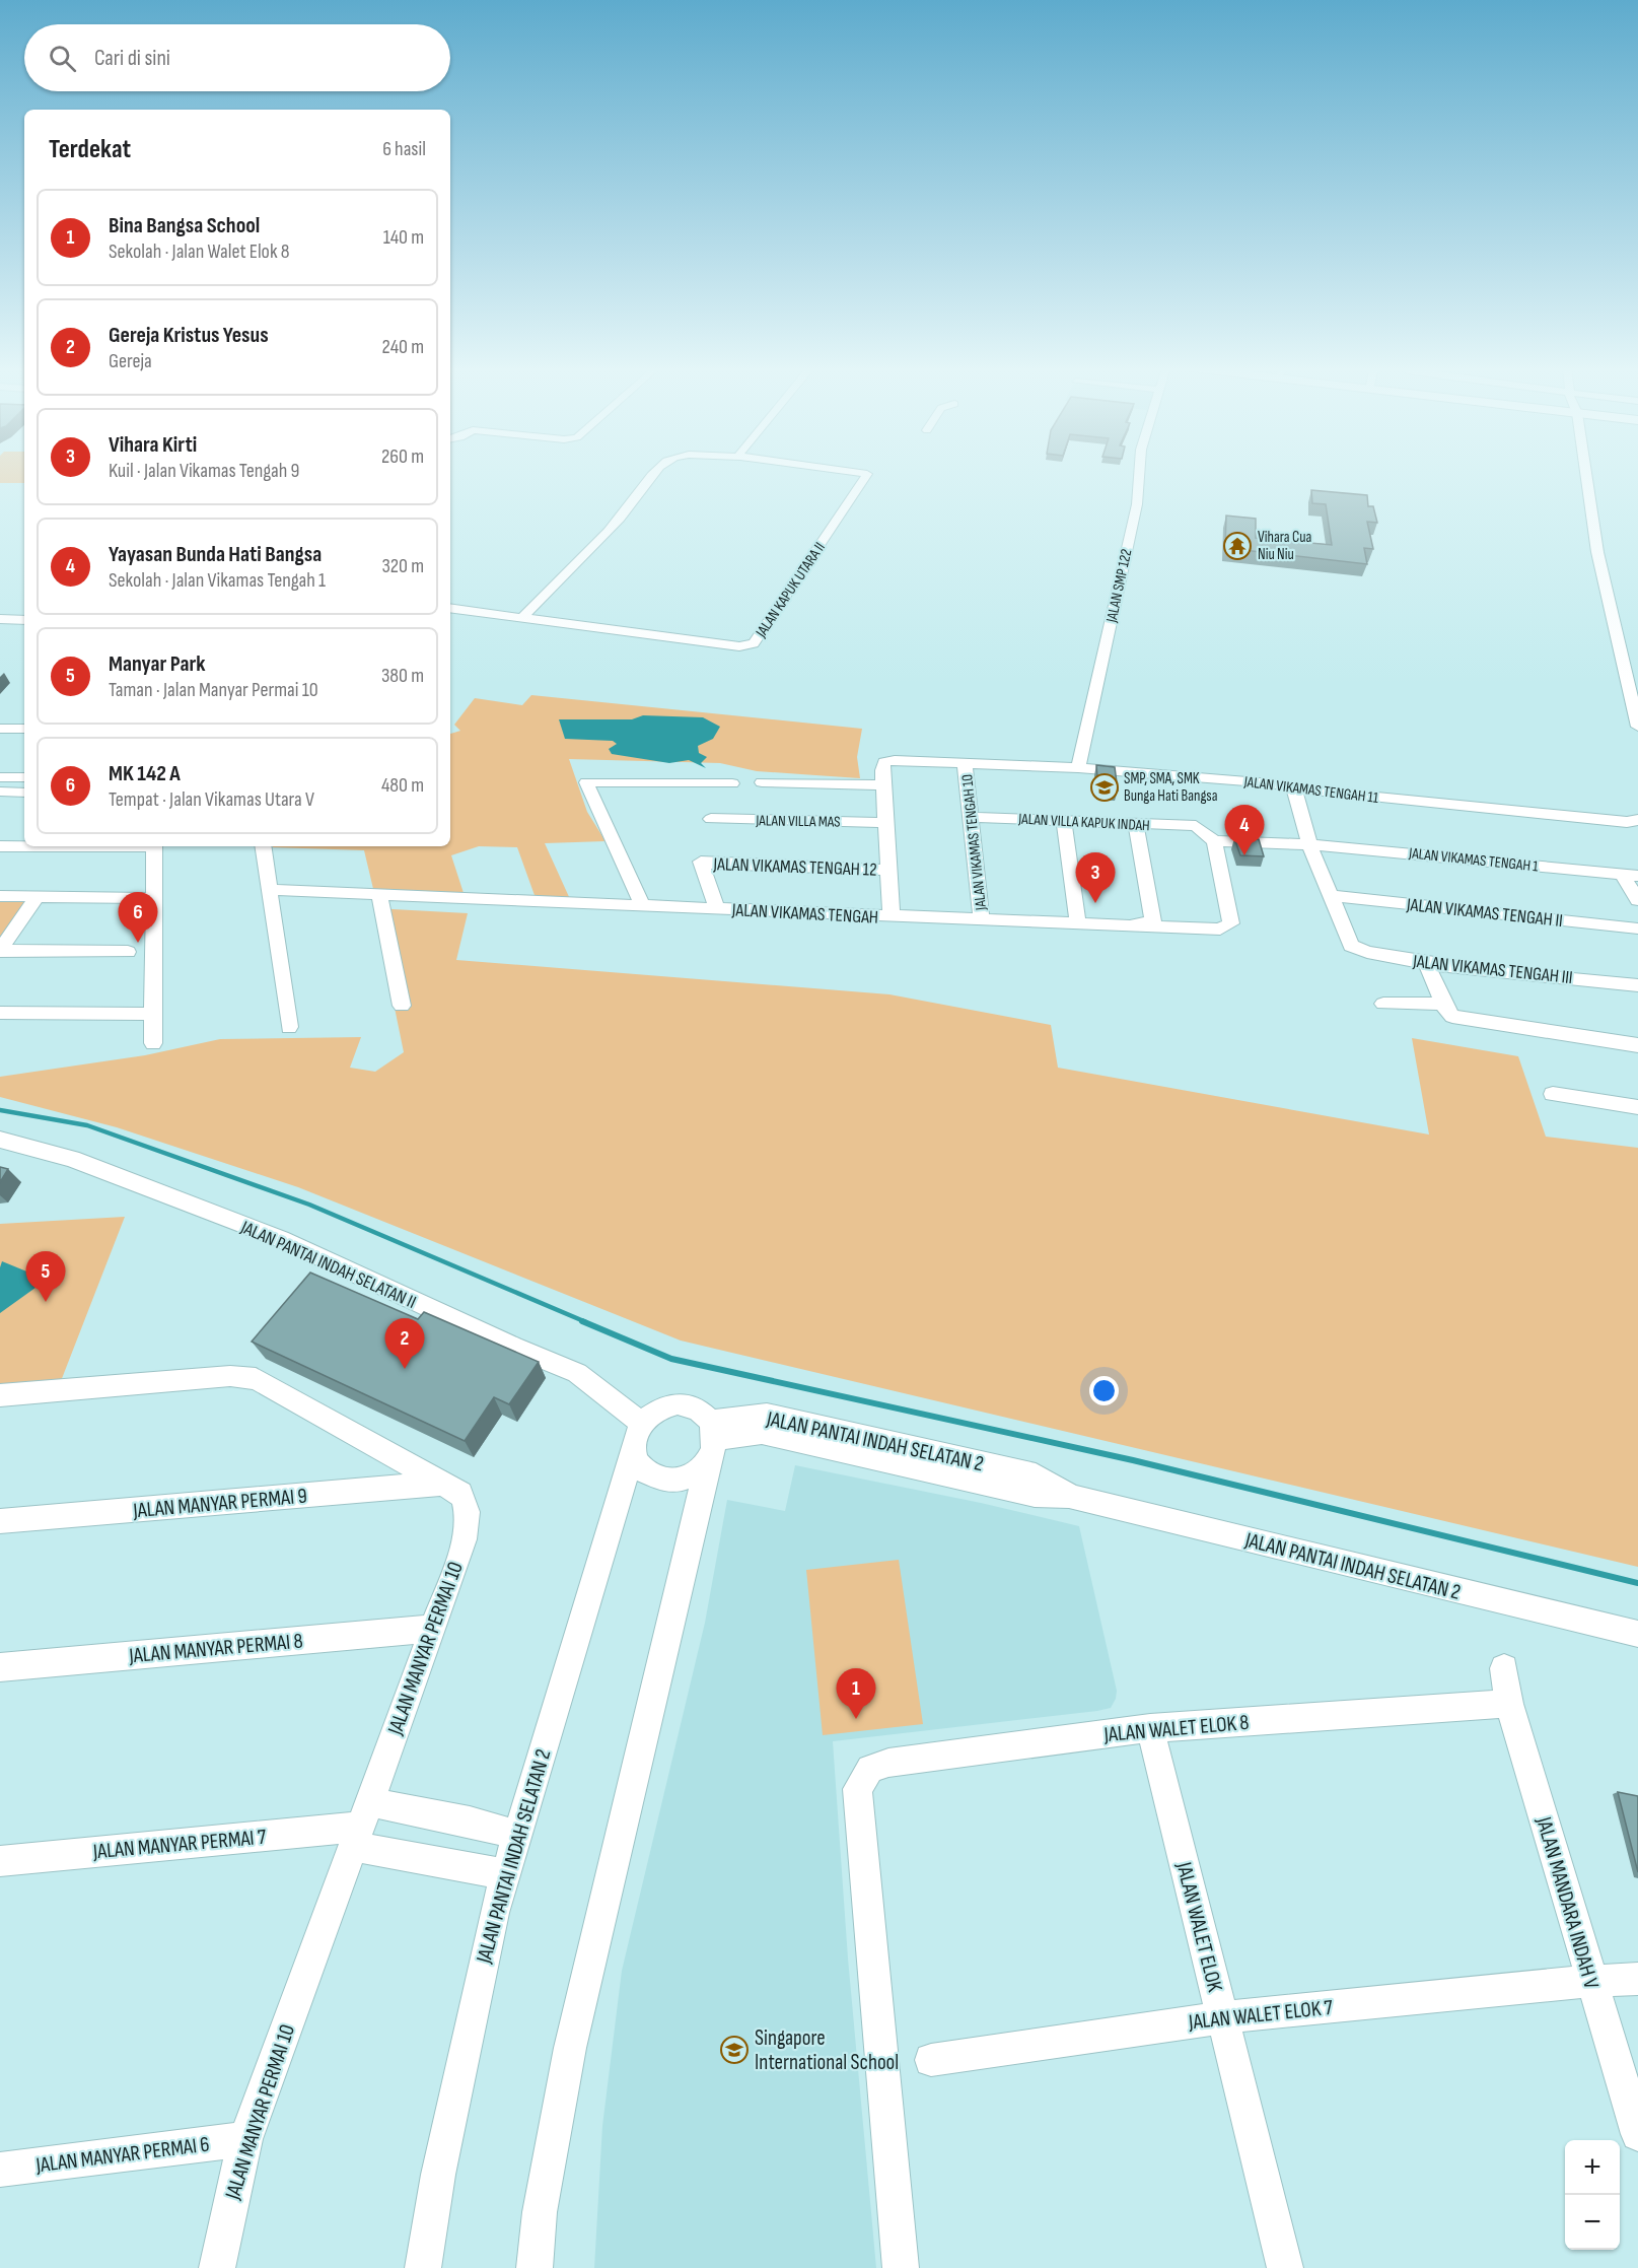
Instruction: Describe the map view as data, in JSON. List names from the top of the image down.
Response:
{
  "streets": {
    "street": [
      "JALAN SMP 122",
      "JALAN KAPUK UTARA II",
      "JALAN VIKAMAS TENGAH 11",
      "JALAN VILLA MAS",
      "JALAN VILLA KAPUK INDAH",
      "JALAN VIKAMAS TENGAH 10",
      "JALAN VIKAMAS TENGAH 1",
      "JALAN VIKAMAS TENGAH 12",
      "JALAN VIKAMAS TENGAH II",
      "JALAN VIKAMAS TENGAH",
      "JALAN VIKAMAS TENGAH III",
      "JALAN PANTAI INDAH SELATAN II",
      "JALAN PANTAI INDAH SELATAN 2",
      "JALAN MANYAR PERMAI 9",
      "JALAN MANYAR PERMAI 8",
      "JALAN MANYAR PERMAI 10",
      "JALAN WALET ELOK 8",
      "JALAN MANYAR PERMAI 7",
      "JALAN MANDARA INDAH V",
      "JALAN WALET ELOK",
      "JALAN WALET ELOK 7",
      "JALAN MANYAR PERMAI 6"
    ]
  },
  "crossings": [
    ["JALAN SMP 122", "JALAN VIKAMAS TENGAH 11"],
    ["JALAN VIKAMAS TENGAH 11", "JALAN VILLA MAS"],
    ["JALAN VIKAMAS TENGAH 11", "JALAN VIKAMAS TENGAH 10"],
    ["JALAN VIKAMAS TENGAH 11", "JALAN VIKAMAS TENGAH 12"],
    ["JALAN VIKAMAS TENGAH 11", "JALAN VIKAMAS TENGAH"],
    ["JALAN VILLA KAPUK INDAH", "JALAN VIKAMAS TENGAH 10"],
    ["JALAN VILLA KAPUK INDAH", "JALAN VIKAMAS TENGAH 1"],
    ["JALAN VILLA KAPUK INDAH", "JALAN VIKAMAS TENGAH"],
    ["JALAN VIKAMAS TENGAH 10", "JALAN VIKAMAS TENGAH"],
    ["JALAN VIKAMAS TENGAH 1", "JALAN VIKAMAS TENGAH"],
    ["JALAN VIKAMAS TENGAH 12", "JALAN VIKAMAS TENGAH"],
    ["JALAN VIKAMAS TENGAH II", "JALAN VIKAMAS TENGAH III"],
    ["JALAN PANTAI INDAH SELATAN II", "JALAN PANTAI INDAH SELATAN 2"],
    ["JALAN MANYAR PERMAI 9", "JALAN MANYAR PERMAI 10"],
    ["JALAN MANYAR PERMAI 8", "JALAN MANYAR PERMAI 10"],
    ["JALAN MANYAR PERMAI 10", "JALAN MANYAR PERMAI 7"],
    ["JALAN MANYAR PERMAI 10", "JALAN MANYAR PERMAI 6"],
    ["JALAN WALET ELOK 8", "JALAN MANDARA INDAH V"],
    ["JALAN WALET ELOK 8", "JALAN WALET ELOK"],
    ["JALAN MANDARA INDAH V", "JALAN WALET ELOK 7"],
    ["JALAN WALET ELOK", "JALAN WALET ELOK 7"]
  ],
  "places": {
    "temple": ["Vihara Cua Niu Niu"],
    "school or university": ["SMP, SMA, SMK Bunga Hati Bangsa", "Singapore International School"]
  },
  "page": {
    "search": "Cari di sini",
    "heading": ["Terdekat", "6 hasil"],
    "list": [
      {
        "mark": "1",
        "name": "Bina Bangsa School",
        "note": "Sekolah · Jalan Walet Elok 8",
        "value": "140 m"
      },
      {
        "mark": "2",
        "name": "Gereja Kristus Yesus",
        "note": "Gereja",
        "value": "240 m"
      },
      {
        "mark": "3",
        "name": "Vihara Kirti",
        "note": "Kuil · Jalan Vikamas Tengah 9",
        "value": "260 m"
      },
      {
        "mark": "4",
        "name": "Yayasan Bunda Hati Bangsa",
        "note": "Sekolah · Jalan Vikamas Tengah 1",
        "value": "320 m"
      },
      {
        "mark": "5",
        "name": "Manyar Park",
        "note": "Taman · Jalan Manyar Permai 10",
        "value": "380 m"
      },
      {
        "mark": "6",
        "name": "MK 142 A",
        "note": "Tempat · Jalan Vikamas Utara V",
        "value": "480 m"
      }
    ],
    "pins": [
      "4",
      "3",
      "6",
      "5",
      "2",
      "1"
    ],
    "map_buttons": ["+", "−"]
  }
}
